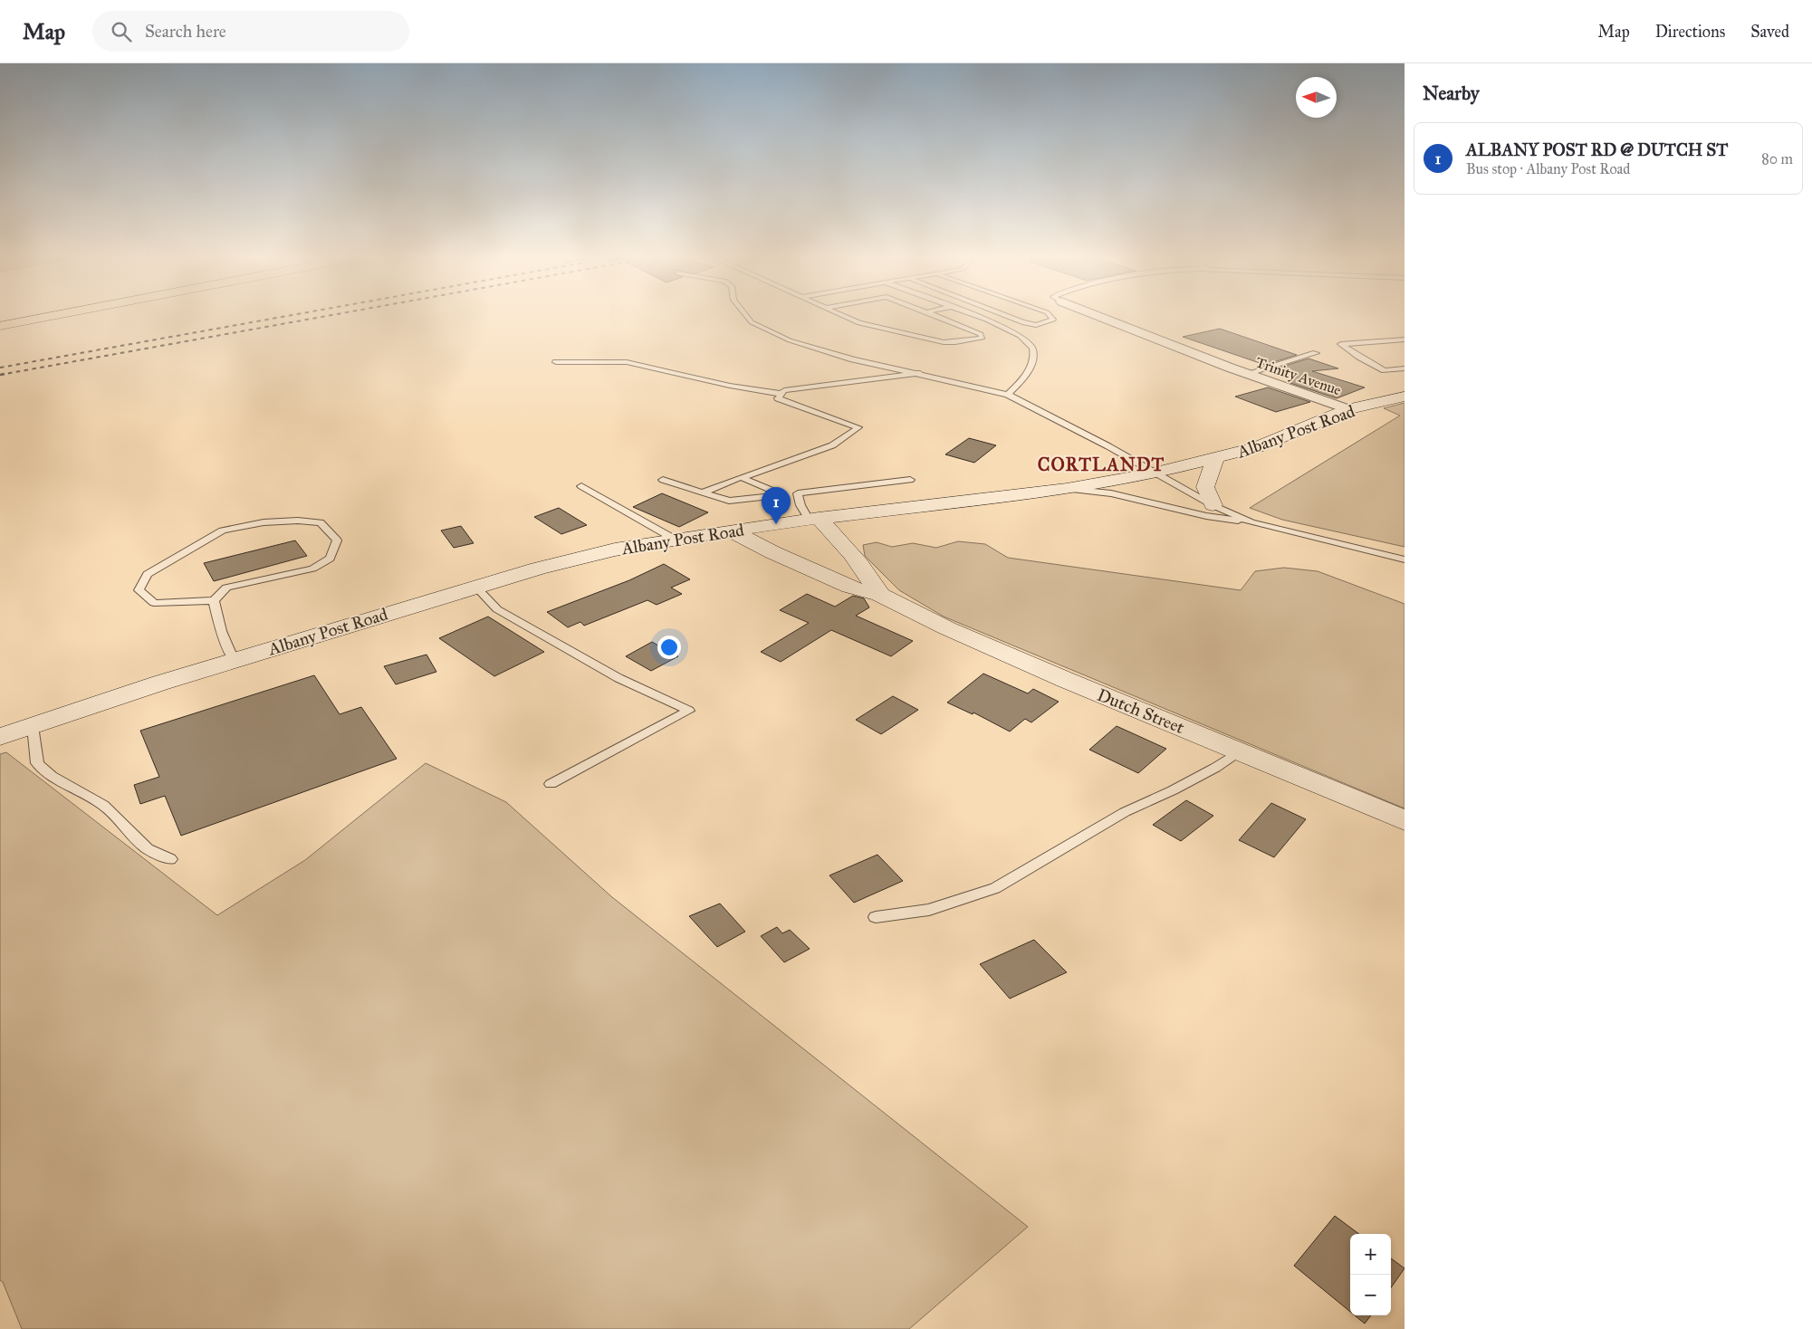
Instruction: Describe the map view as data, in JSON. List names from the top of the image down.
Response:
{
  "streets": {
    "main road": ["Albany Post Road", "Dutch Street"],
    "street": ["Trinity Avenue"]
  },
  "crossings": [
    ["Trinity Avenue", "Albany Post Road"],
    ["Albany Post Road", "Dutch Street"]
  ],
  "districts": ["CORTLANDT"],
  "north": "left",
  "page": {
    "header": "Map",
    "search": "Search here",
    "nav": ["Map", "Directions", "Saved"],
    "heading": "Nearby",
    "list": [
      {
        "mark": "1",
        "name": "ALBANY POST RD @ DUTCH ST",
        "note": "Bus stop · Albany Post Road",
        "value": "80 m"
      }
    ],
    "pins": "1",
    "map_buttons": ["+", "−"]
  }
}
